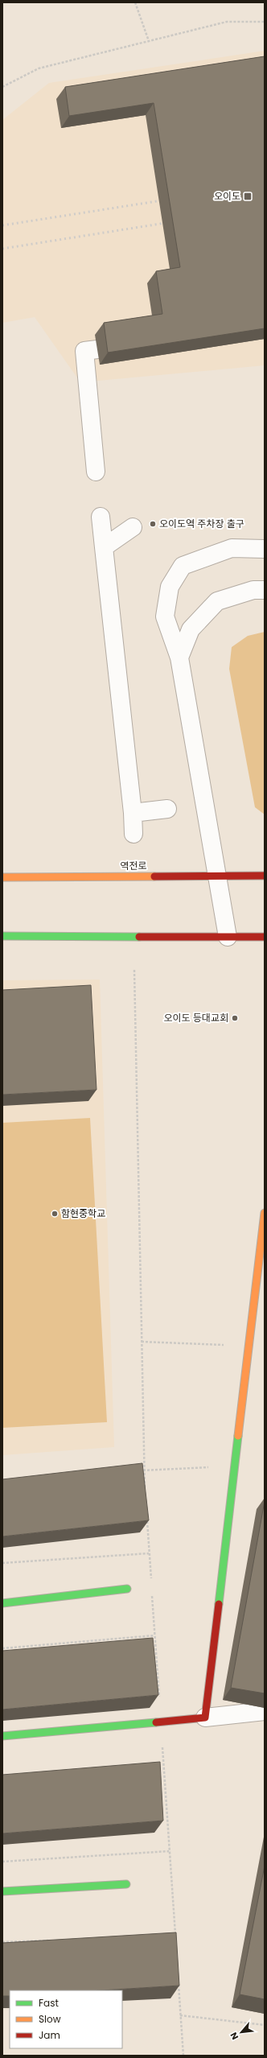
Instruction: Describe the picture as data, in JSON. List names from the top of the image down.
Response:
{
  "streets": {
    "street": ["역전로"]
  },
  "places": {
    "transit": ["오이도"],
    "other": ["오이도역 주차장 출구", "오이도 등대교회", "함현중학교"]
  },
  "legend": ["Fast", "Slow", "Jam"],
  "north": "bottom left"
}
